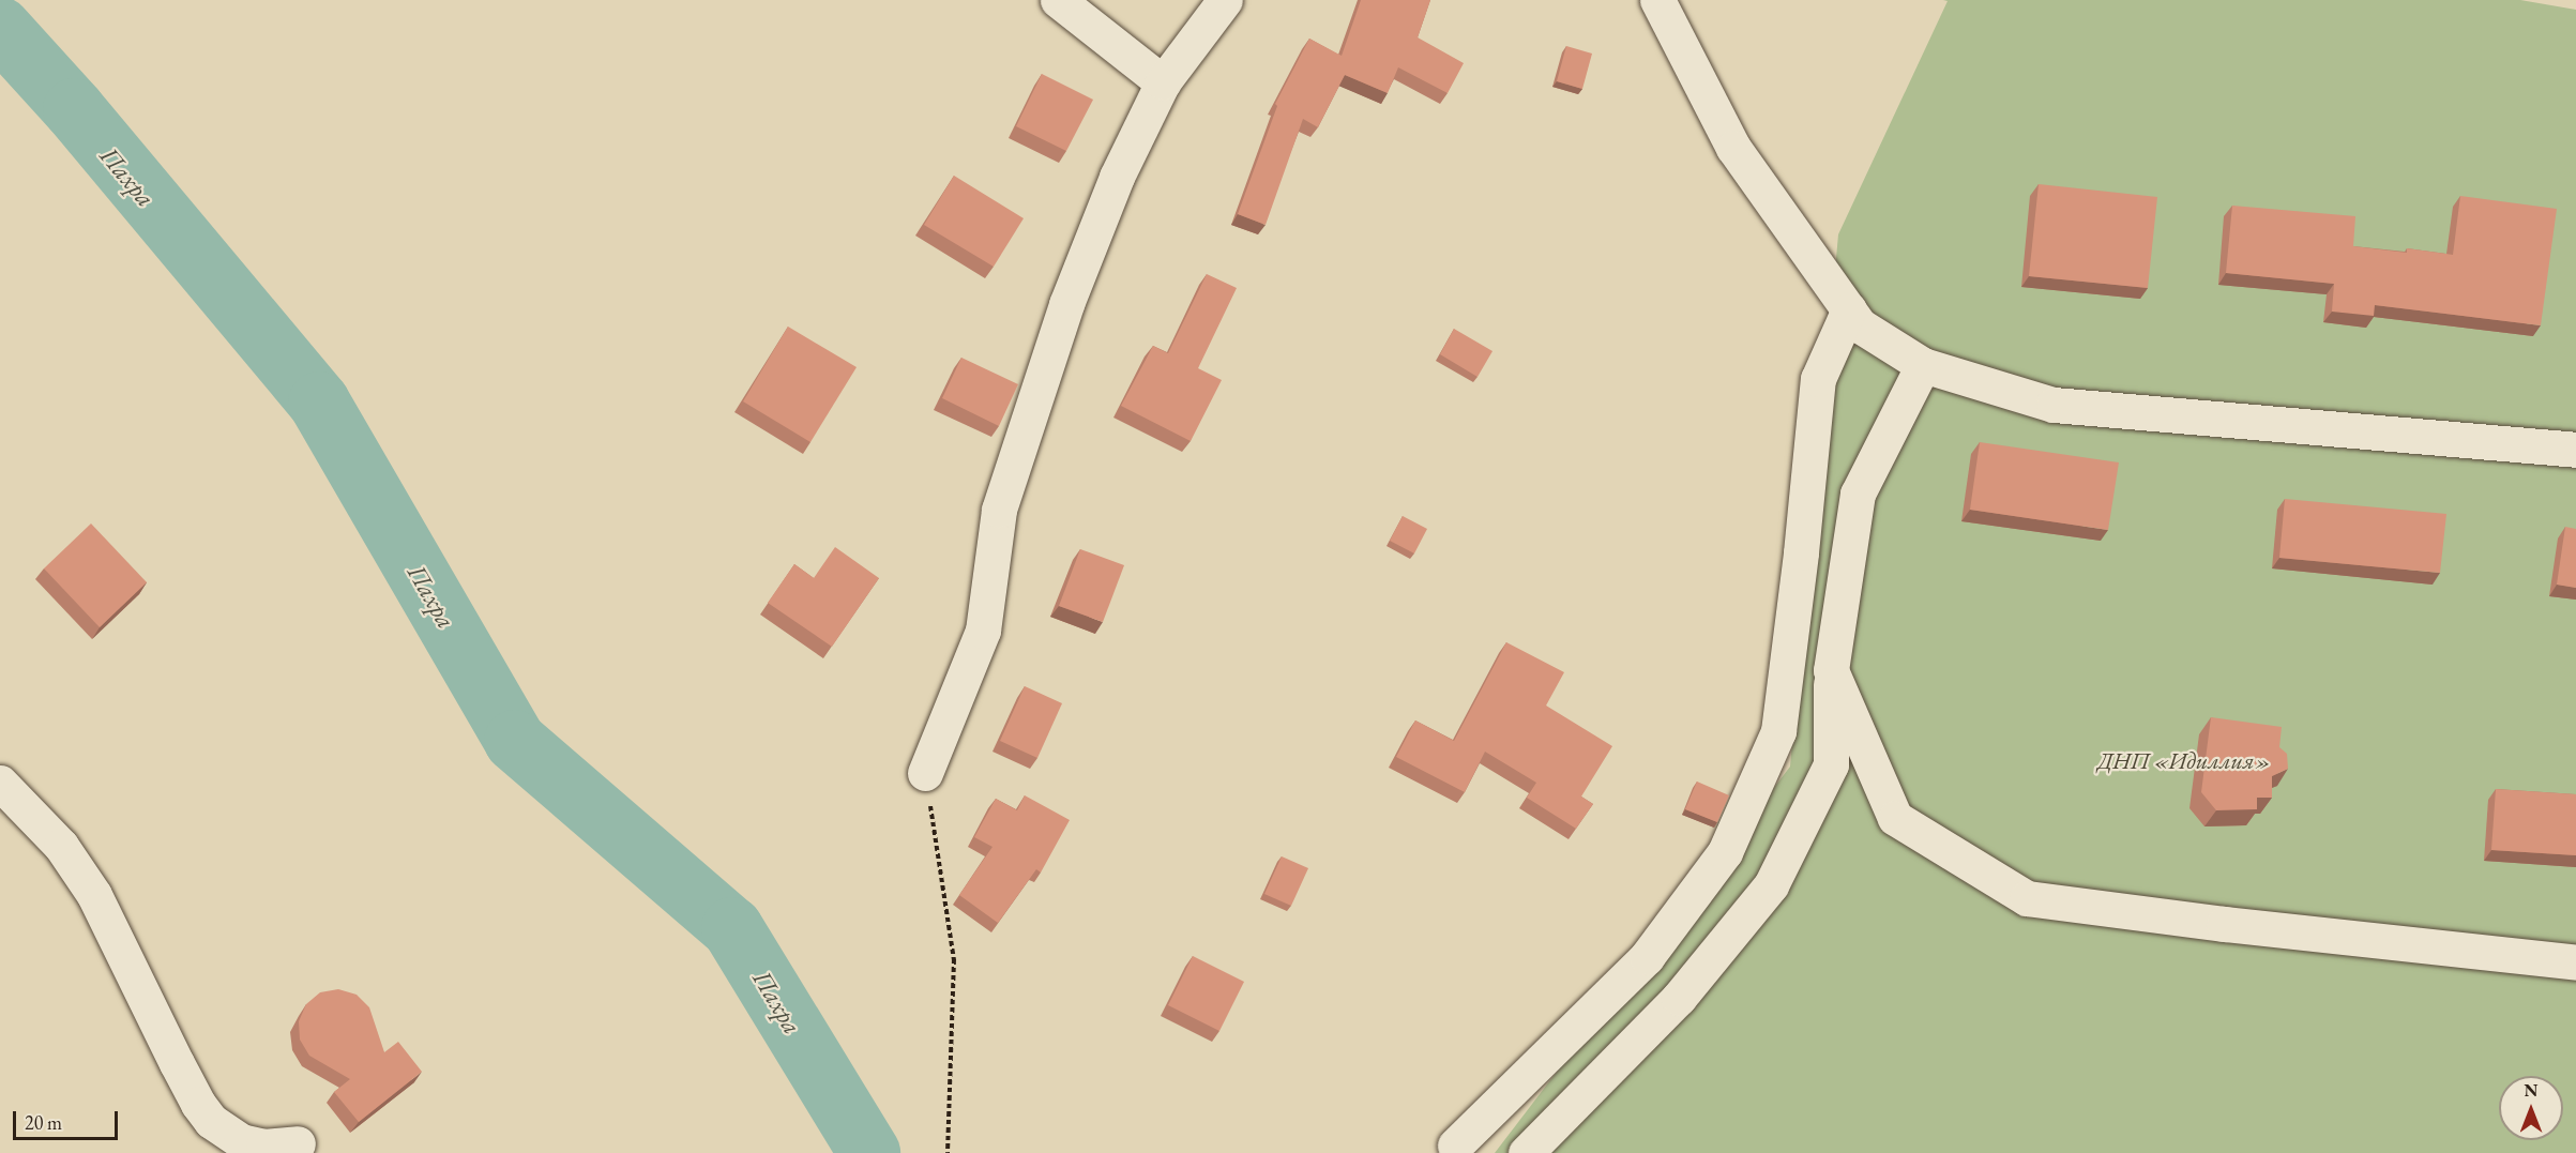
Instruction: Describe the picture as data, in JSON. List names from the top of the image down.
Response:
{
  "water": ["Пахра"],
  "parks": ["ДНП «Идиллия»"],
  "scale_bar": "20 m",
  "north": "top"
}
